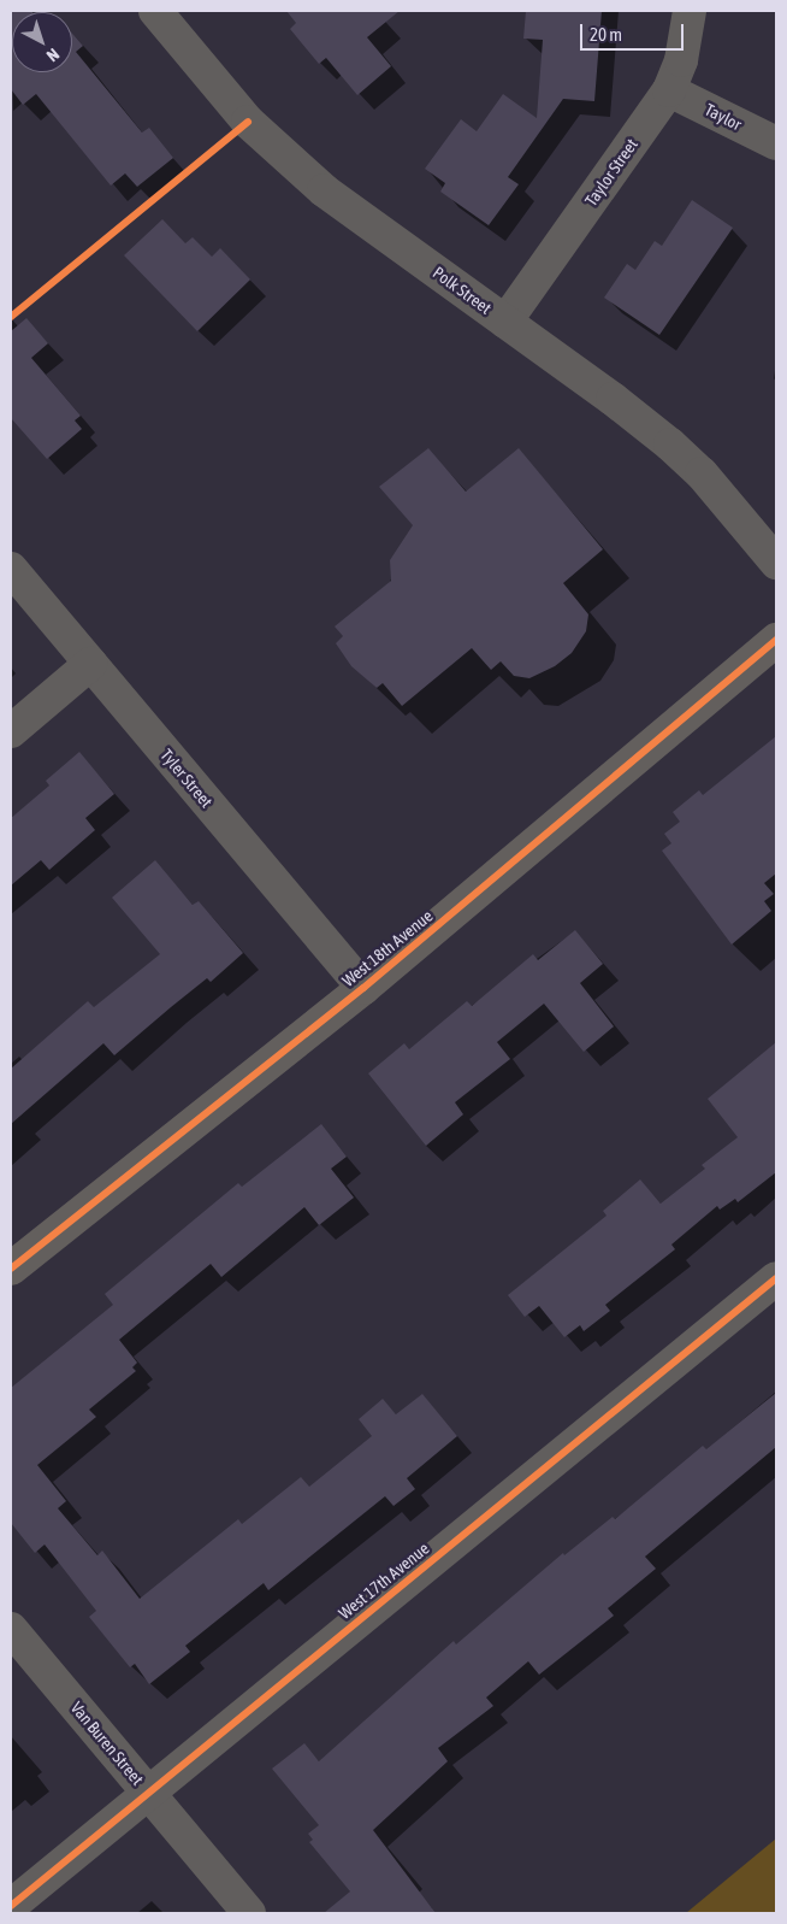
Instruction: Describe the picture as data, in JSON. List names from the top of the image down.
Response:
{
  "streets": {
    "main road": ["West 18th Avenue"],
    "street": [
      "Taylor",
      "Taylor Street",
      "Polk Street",
      "Tyler Street",
      "West 17th Avenue",
      "Van Buren Street"
    ]
  },
  "crossings": [
    ["Taylor", "Taylor Street"],
    ["Taylor Street", "Polk Street"],
    ["Tyler Street", "West 18th Avenue"],
    ["West 17th Avenue", "Van Buren Street"]
  ],
  "scale_bar": "20 m",
  "north": "bottom right"
}
